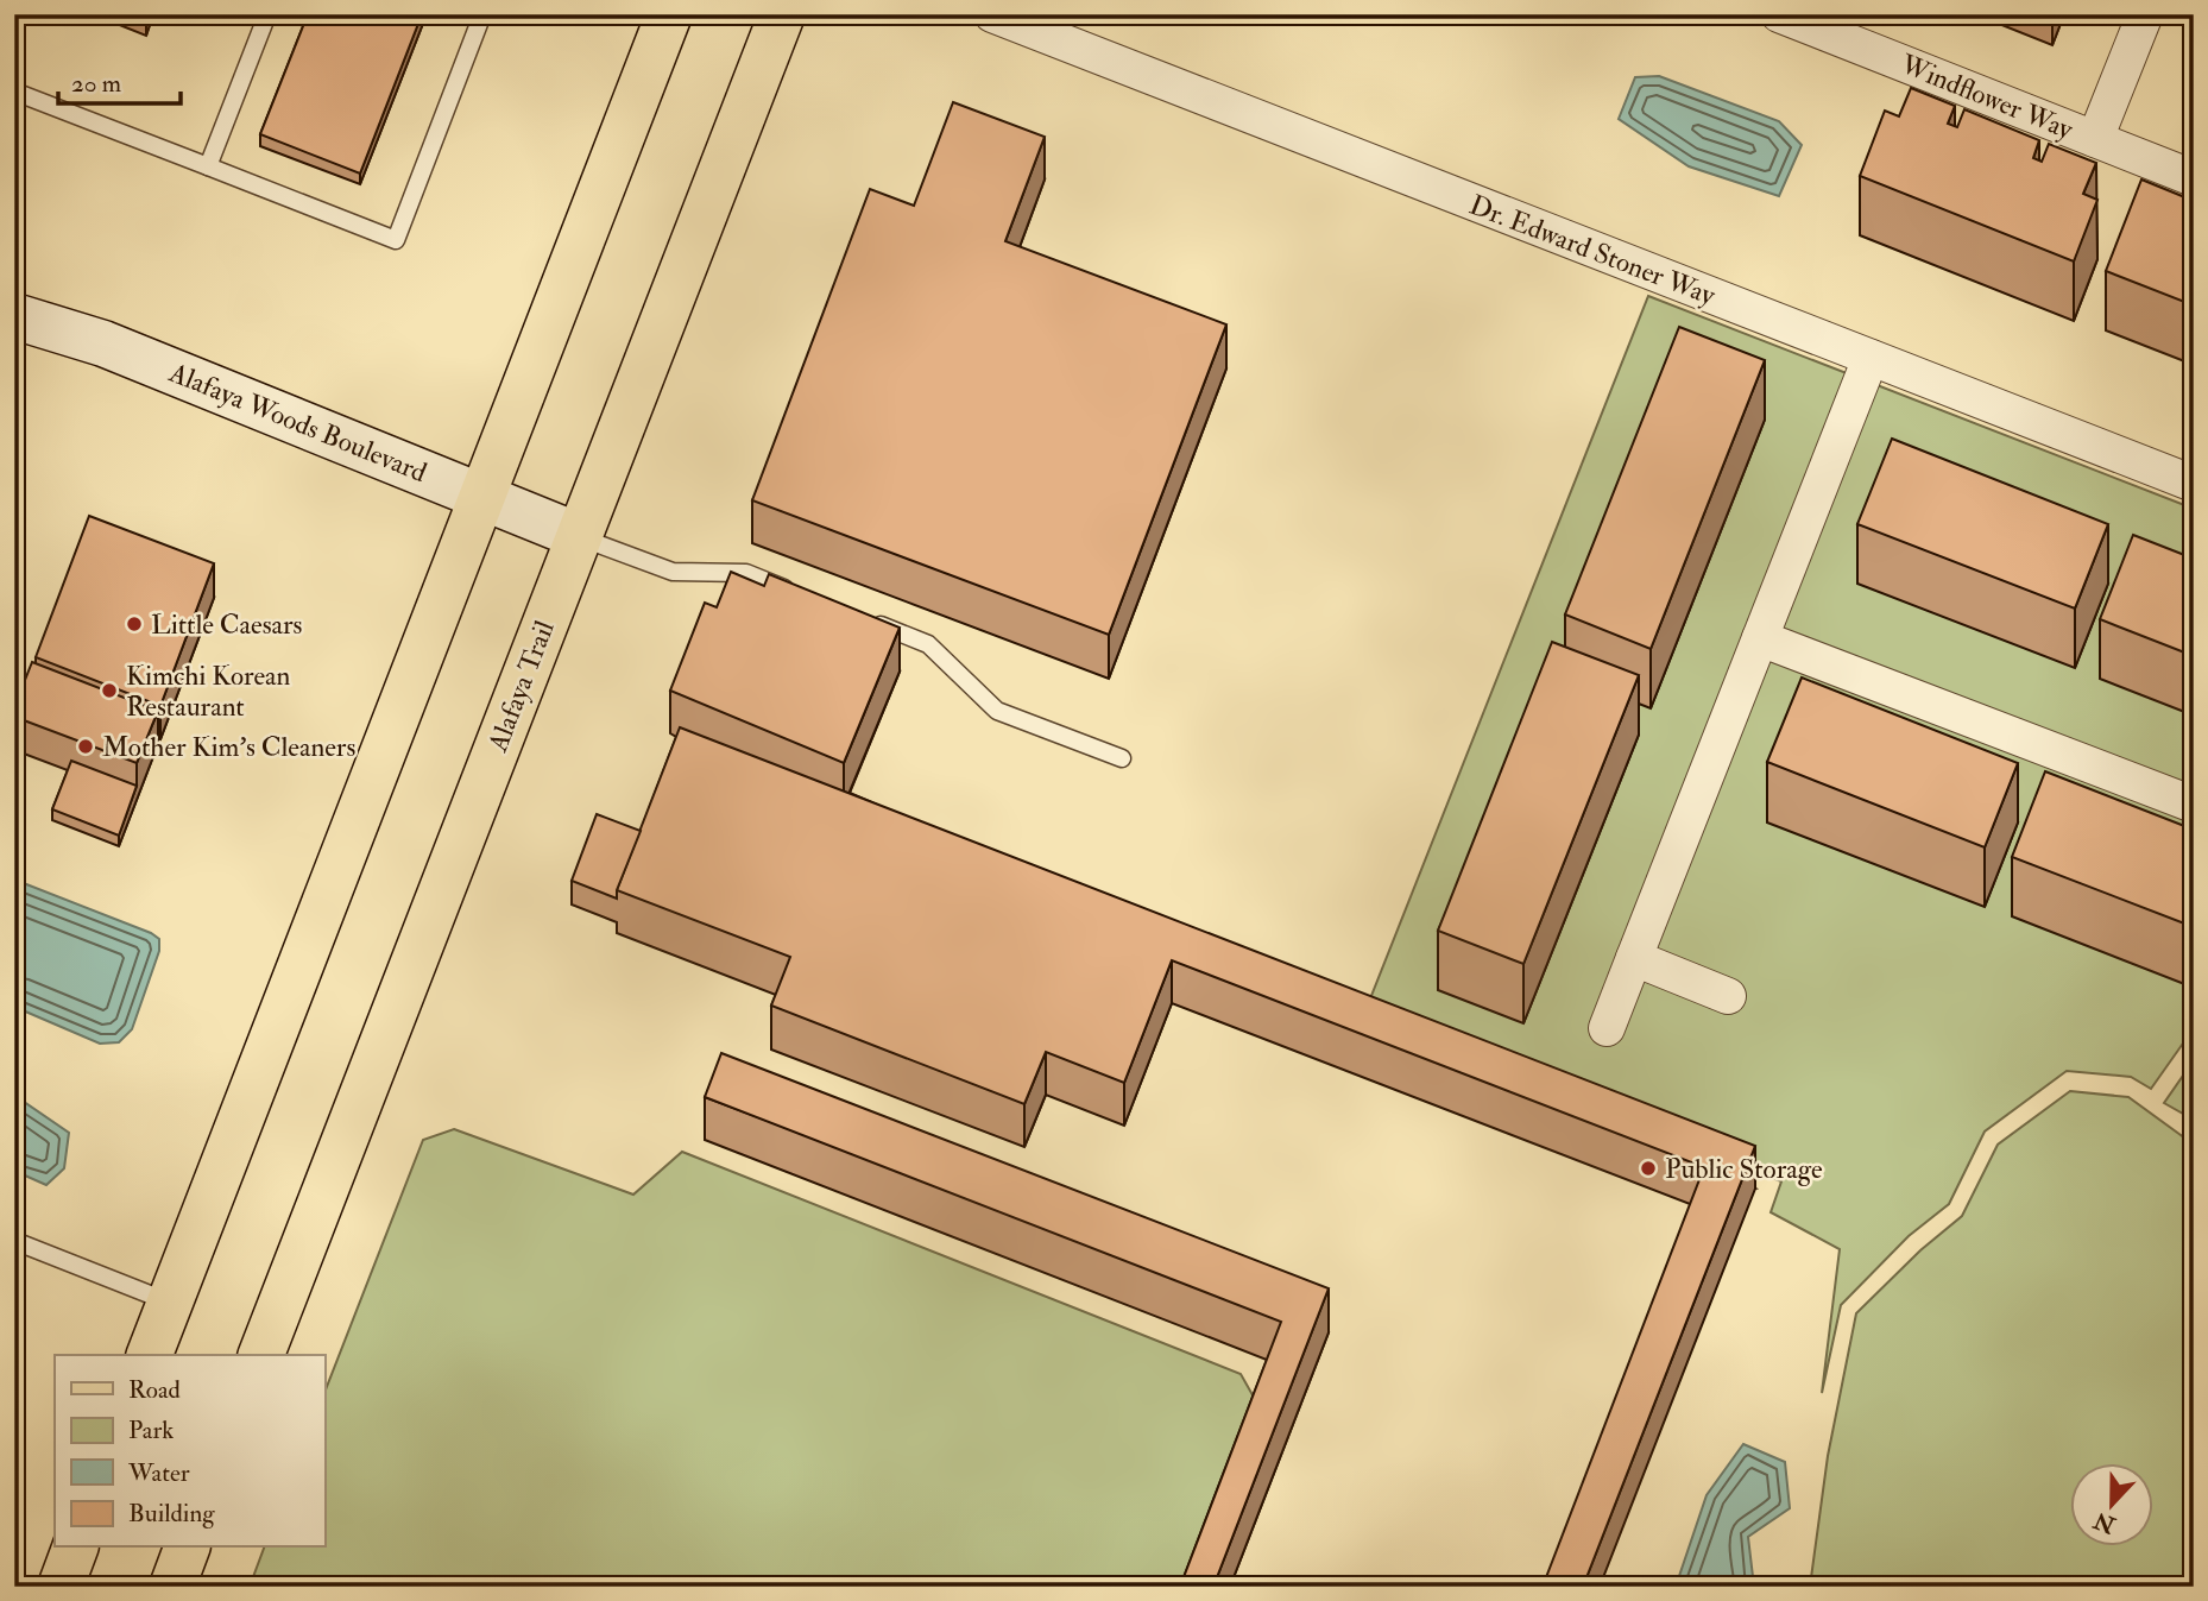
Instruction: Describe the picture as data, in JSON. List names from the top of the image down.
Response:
{
  "streets": {
    "main road": ["Alafaya Trail"],
    "street": ["Windflower Way", "Dr. Edward Stoner Way", "Alafaya Woods Boulevard"]
  },
  "crossings": [
    ["Alafaya Woods Boulevard", "Alafaya Trail"]
  ],
  "places": [
    "Little Caesars",
    "Kimchi Korean Restaurant",
    "Mother Kim's Cleaners",
    "Public Storage"
  ],
  "legend": [
    "Road",
    "Park",
    "Water",
    "Building"
  ],
  "scale_bar": "20 m",
  "north": "bottom"
}
